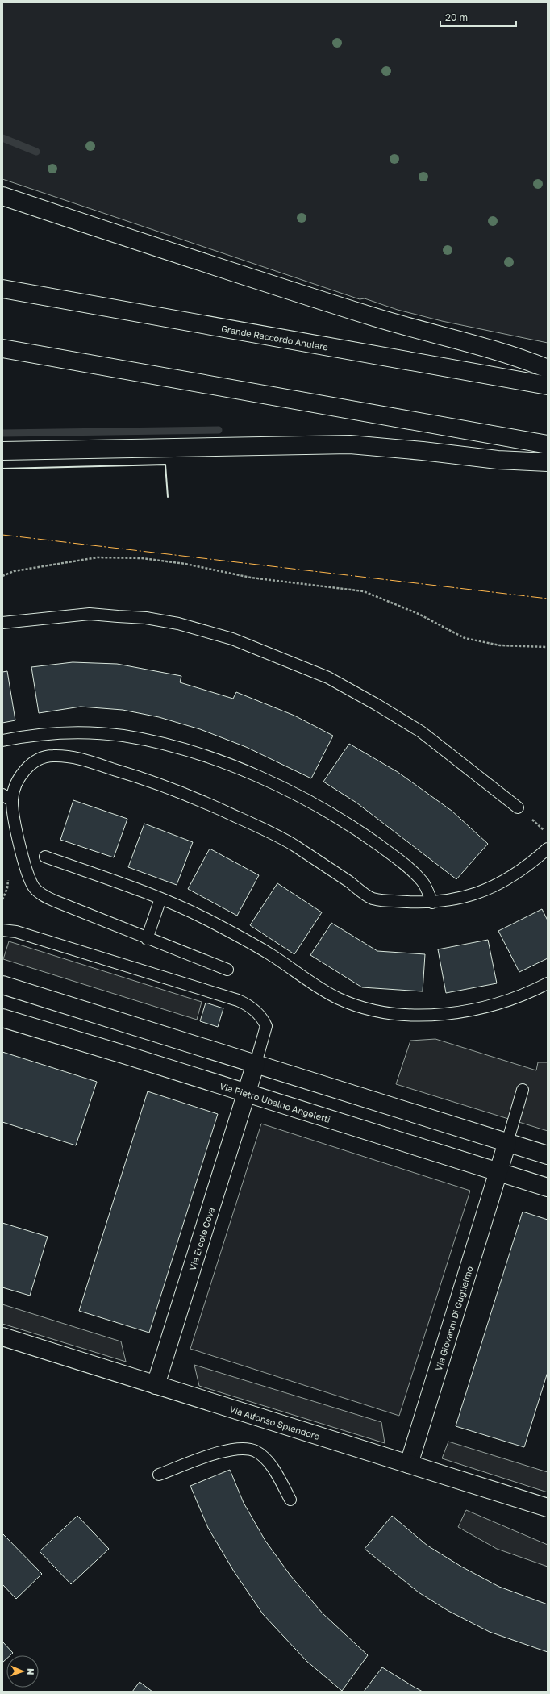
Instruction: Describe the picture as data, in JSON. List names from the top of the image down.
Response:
{
  "streets": {
    "main road": [
      "Grande Raccordo Anulare",
      "Via Pietro Ubaldo Angeletti",
      "Via Ercole Cova",
      "Via Giovanni Di Guglielmo",
      "Via Alfonso Splendore"
    ]
  },
  "crossings": [
    ["Via Pietro Ubaldo Angeletti", "Via Ercole Cova"],
    ["Via Pietro Ubaldo Angeletti", "Via Giovanni Di Guglielmo"],
    ["Via Ercole Cova", "Via Alfonso Splendore"],
    ["Via Giovanni Di Guglielmo", "Via Alfonso Splendore"]
  ],
  "scale_bar": "20 m",
  "north": "right"
}
